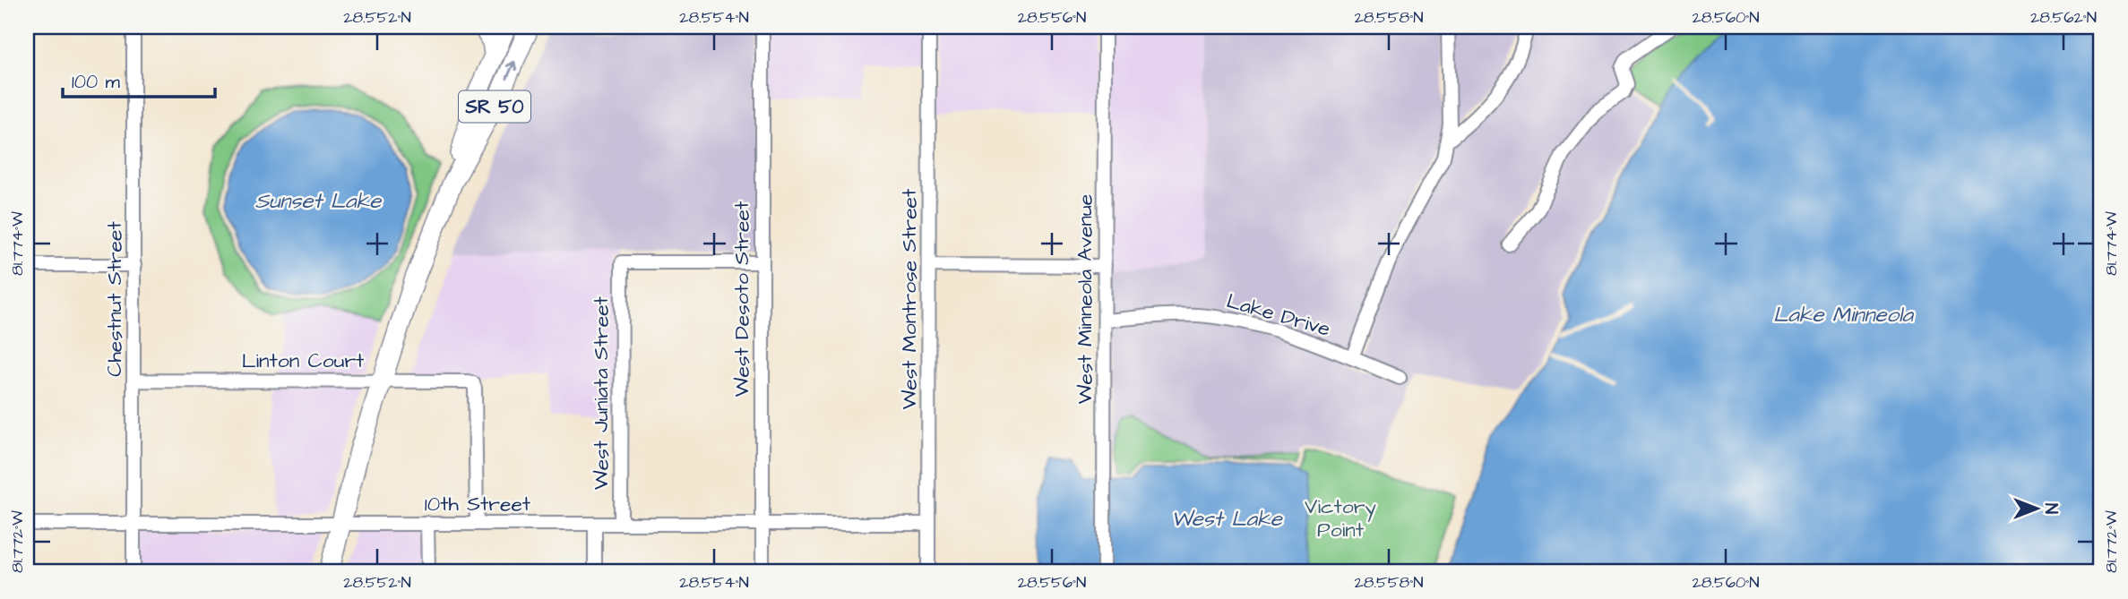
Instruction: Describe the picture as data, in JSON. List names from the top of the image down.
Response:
{
  "streets": {
    "highway": ["SR 50"],
    "street": [
      "Chestnut Street",
      "West Desoto Street",
      "West Montrose Street",
      "West Minneola Avenue",
      "Lake Drive",
      "Linton Court",
      "West Juniata Street",
      "10th Street"
    ]
  },
  "crossings": [
    ["SR 50", "Linton Court"],
    ["SR 50", "10th Street"],
    ["Chestnut Street", "Linton Court"],
    ["Chestnut Street", "10th Street"],
    ["West Desoto Street", "West Juniata Street"],
    ["West Desoto Street", "10th Street"],
    ["West Montrose Street", "10th Street"],
    ["West Minneola Avenue", "Lake Drive"],
    ["Linton Court", "10th Street"],
    ["West Juniata Street", "10th Street"]
  ],
  "water": ["Sunset Lake", "Lake Minneola", "West Lake"],
  "parks": ["Victory Point"],
  "scale_bar": "100 m",
  "north": "right",
  "coordinates": [
    "28.552°N",
    "28.554°N",
    "28.556°N",
    "28.558°N",
    "28.560°N",
    "28.562°N",
    "81.774°W",
    "81.772°W"
  ]
}
